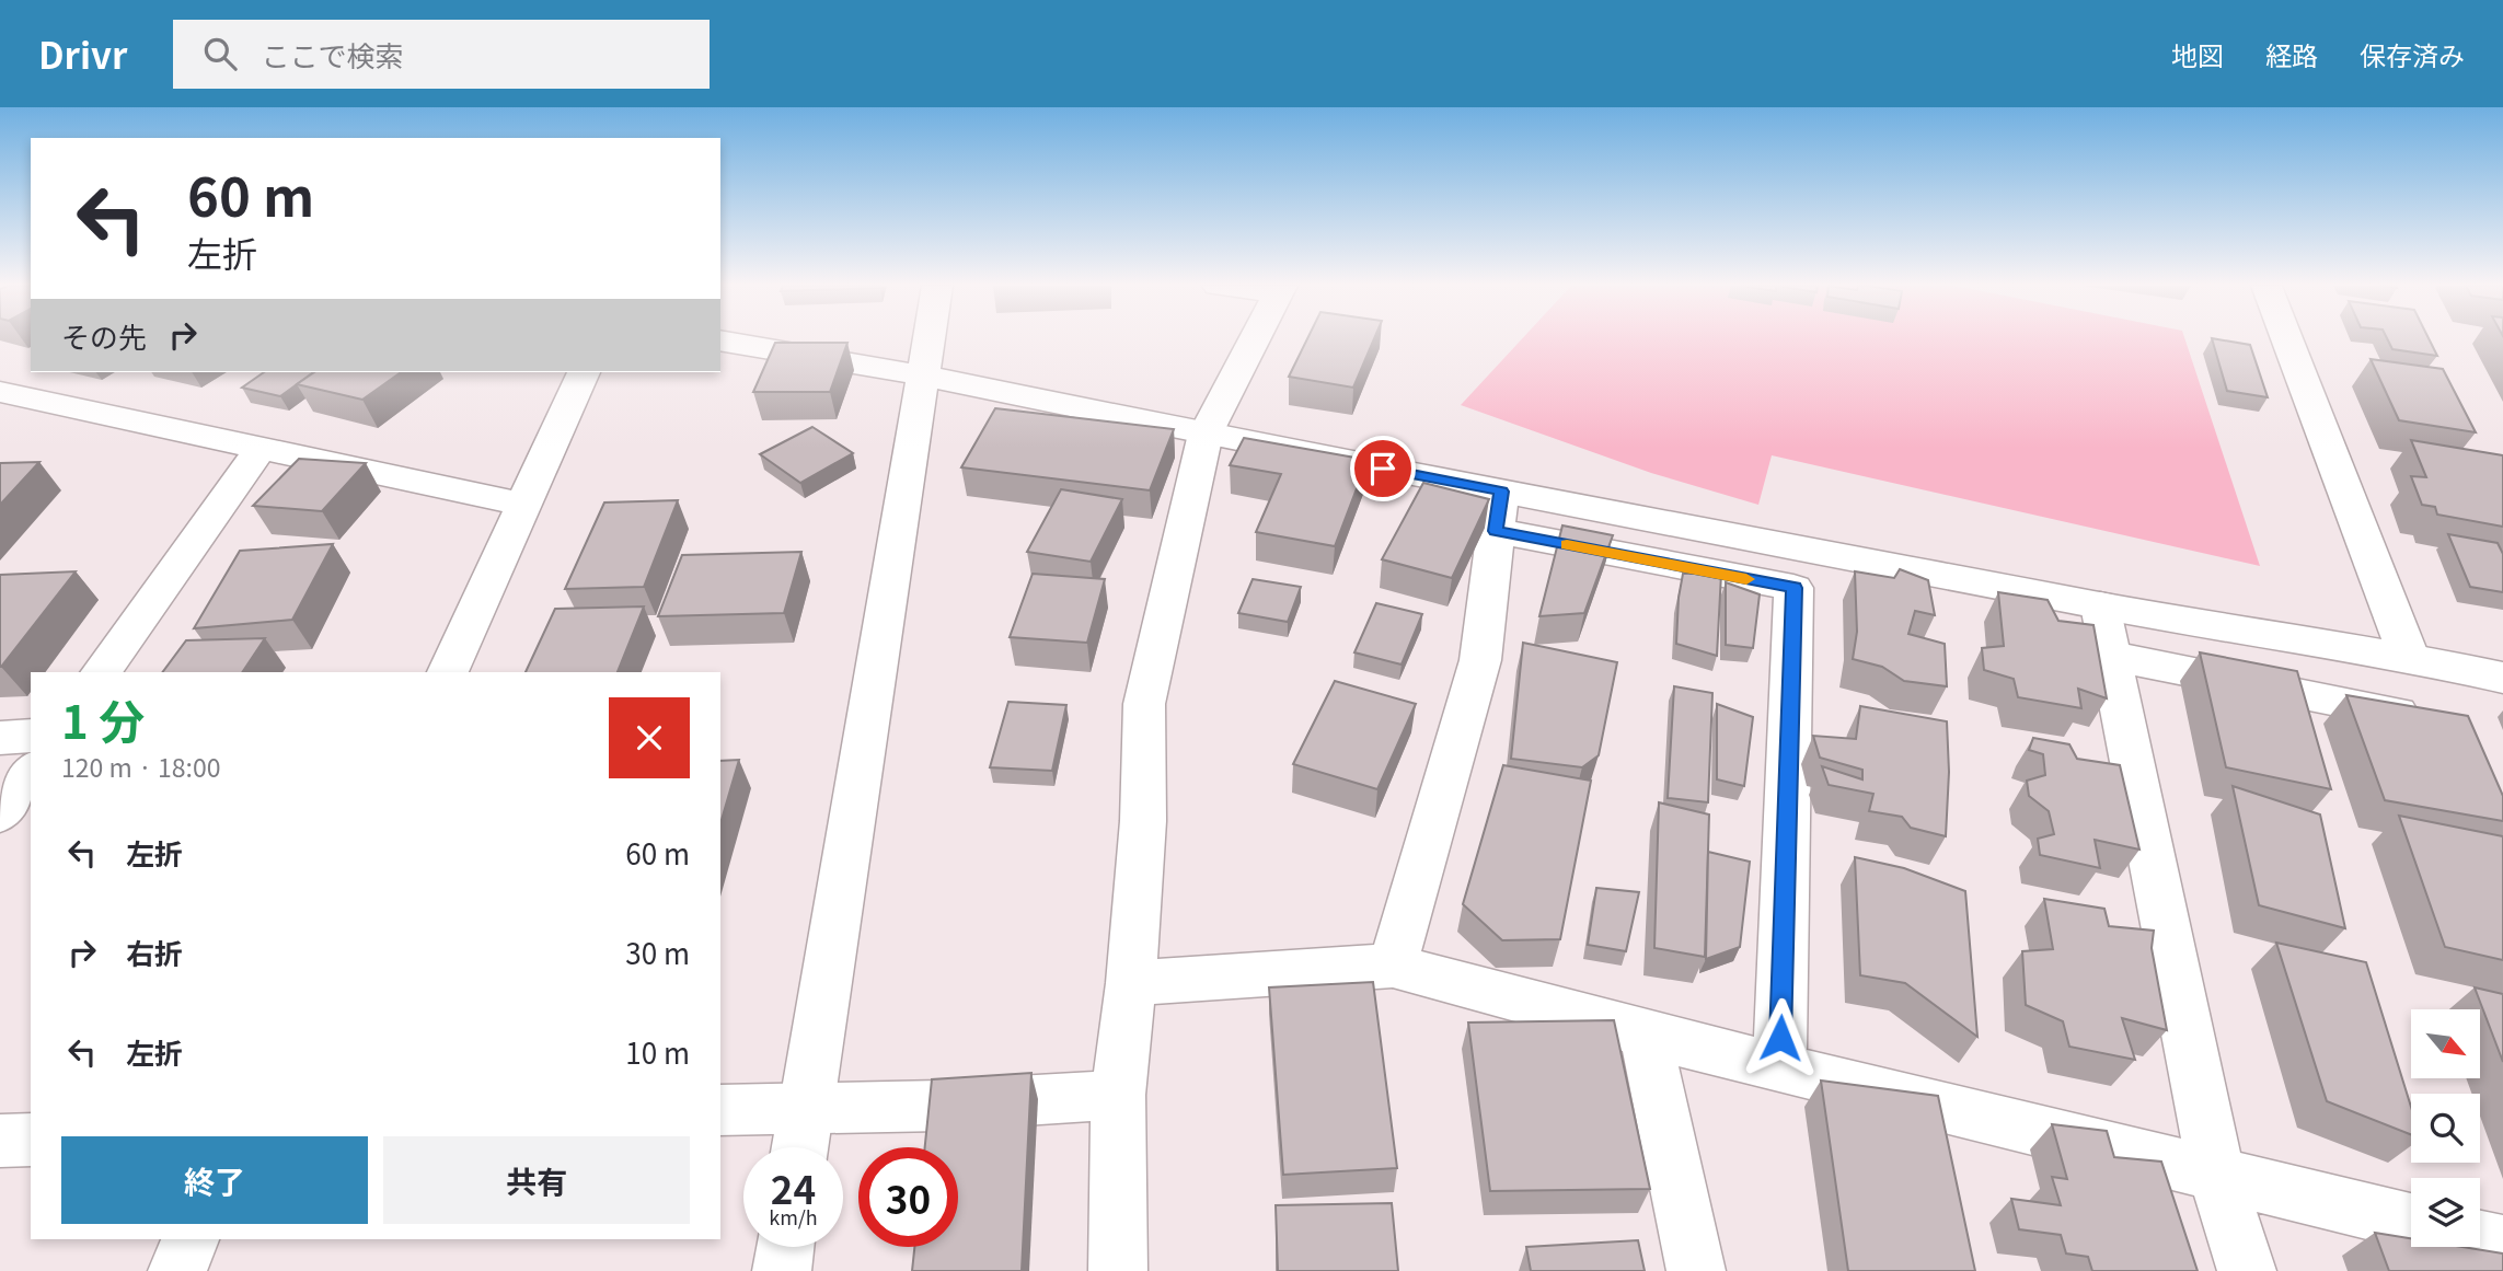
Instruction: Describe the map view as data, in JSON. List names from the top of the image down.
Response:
{
  "north": "bottom right",
  "page": {
    "header": "Drivr",
    "search": "ここで検索",
    "nav": ["地図", "経路", "保存済み"],
    "turn": ["60 m", "左折"],
    "then": "その先",
    "heading": ["1 分", "120 m · 18:00"],
    "list": [
      {
        "name": "左折",
        "value": "60 m"
      },
      {
        "name": "右折",
        "value": "30 m"
      },
      {
        "name": "左折",
        "value": "10 m"
      }
    ],
    "buttons": ["終了", "共有"],
    "speed": "24 km/h",
    "limit": "30"
  }
}
